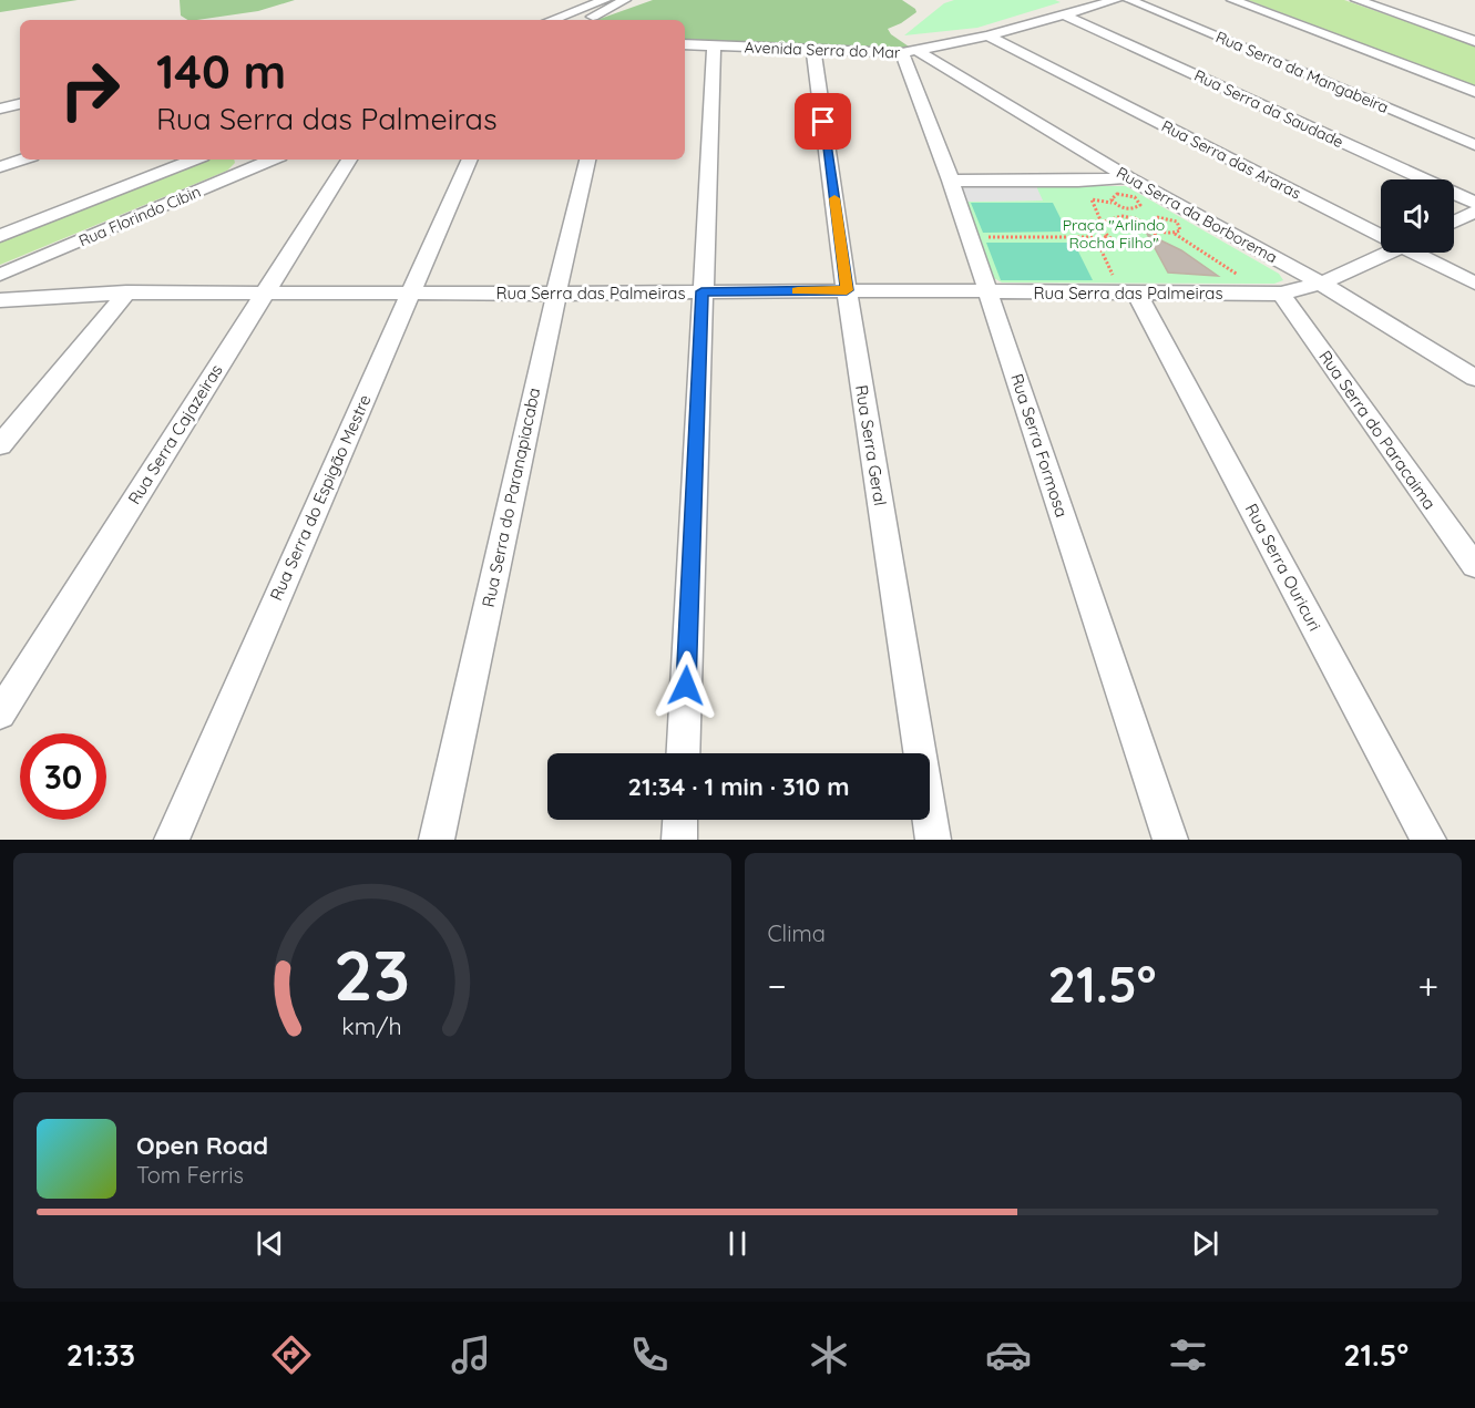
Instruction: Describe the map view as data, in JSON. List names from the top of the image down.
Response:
{
  "streets": {
    "street": [
      "Avenida Serra do Mar",
      "Rua Serra da Mangabeira",
      "Rua Serra da Saudade",
      "Rua Serra das Araras",
      "Rua Serra da Borborema",
      "Rua Florindo Cibin",
      "Rua Serra das Palmeiras",
      "Rua Serra do Paracaima",
      "Rua Serra Cajazeiras",
      "Rua Serra Geral",
      "Rua Serra Formosa",
      "Rua Serra do Espigão Mestre",
      "Rua Serra do Paranapiacaba",
      "Rua Serra Ouricuri"
    ]
  },
  "crossings": [
    ["Avenida Serra do Mar", "Rua Serra da Saudade"],
    ["Avenida Serra do Mar", "Rua Serra das Araras"],
    ["Avenida Serra do Mar", "Rua Serra da Borborema"],
    ["Avenida Serra do Mar", "Rua Serra Geral"],
    ["Avenida Serra do Mar", "Rua Serra Formosa"],
    ["Rua Serra da Borborema", "Rua Serra das Palmeiras"],
    ["Rua Serra da Borborema", "Rua Serra Formosa"],
    ["Rua Serra das Palmeiras", "Rua Serra do Paracaima"],
    ["Rua Serra das Palmeiras", "Rua Serra Cajazeiras"],
    ["Rua Serra das Palmeiras", "Rua Serra Geral"],
    ["Rua Serra das Palmeiras", "Rua Serra Formosa"],
    ["Rua Serra das Palmeiras", "Rua Serra do Espigão Mestre"],
    ["Rua Serra das Palmeiras", "Rua Serra do Paranapiacaba"],
    ["Rua Serra das Palmeiras", "Rua Serra Ouricuri"]
  ],
  "parks": ["Praça \"Arlindo Rocha Filho\""],
  "page": {
    "turn": ["140 m", "Rua Serra das Palmeiras"],
    "limit": "30",
    "trip": "21:34 · 1 min · 310 m",
    "tile": "Clima",
    "heat": ["−", "21.5°", "+"],
    "song": ["Open Road", "Tom Ferris"],
    "tabs": ["21:33", "21.5°"],
    "gauge": ["23", "km/h"]
  }
}
